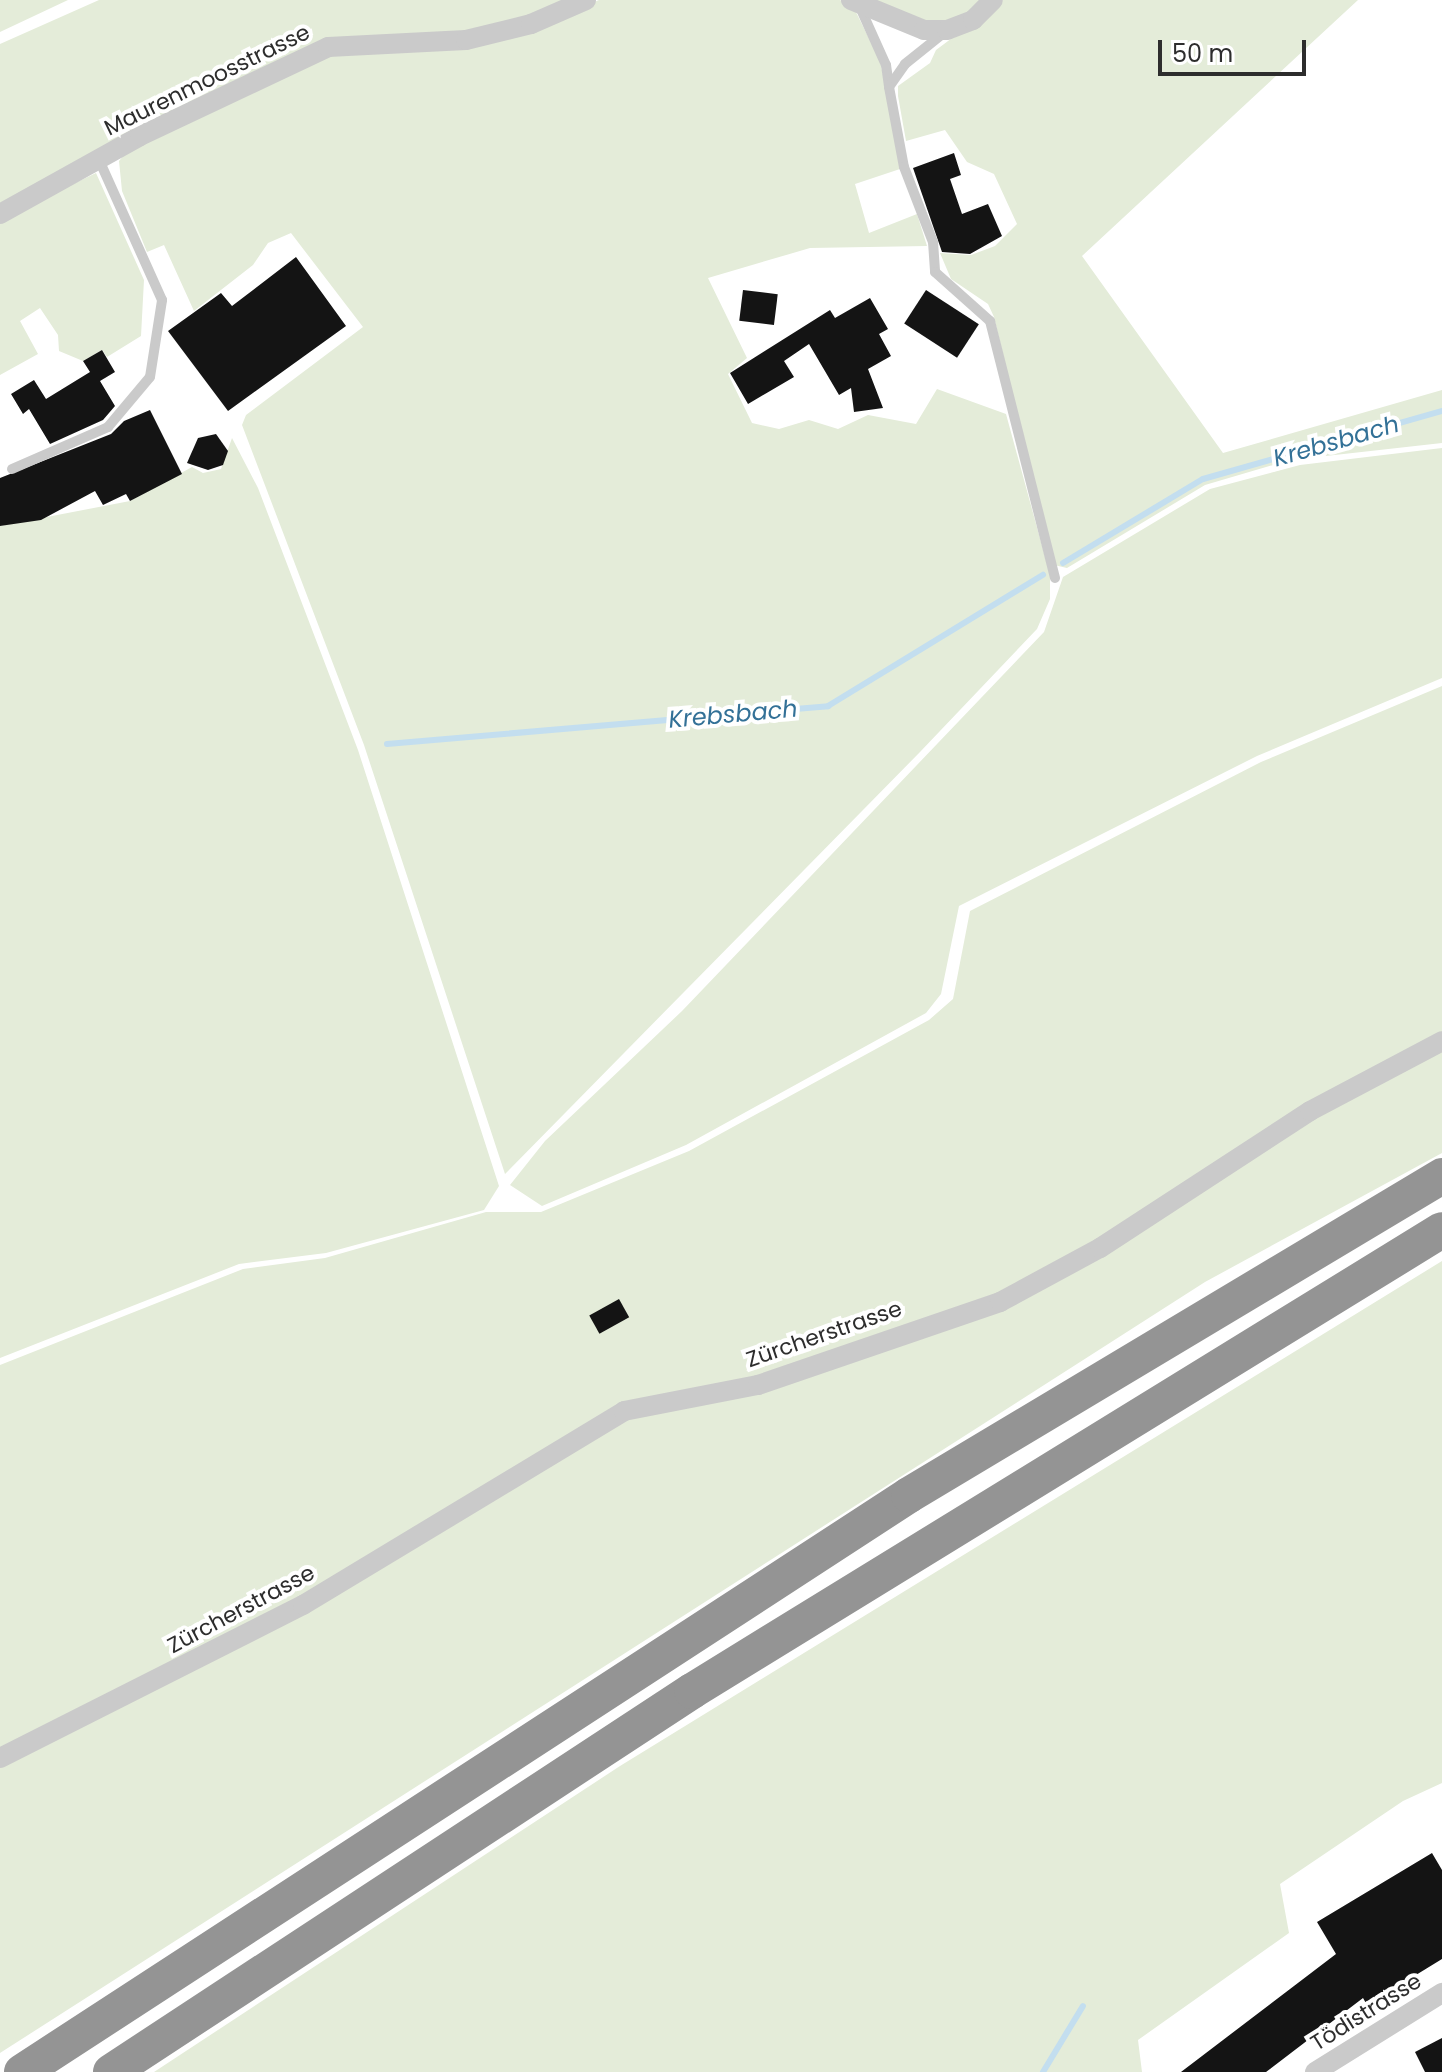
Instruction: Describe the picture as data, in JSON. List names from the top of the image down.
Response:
{
  "streets": {
    "street": ["Maurenmoosstrasse", "Zürcherstrasse", "Tödistrasse"]
  },
  "water": ["Krebsbach"],
  "scale_bar": "50 m"
}
